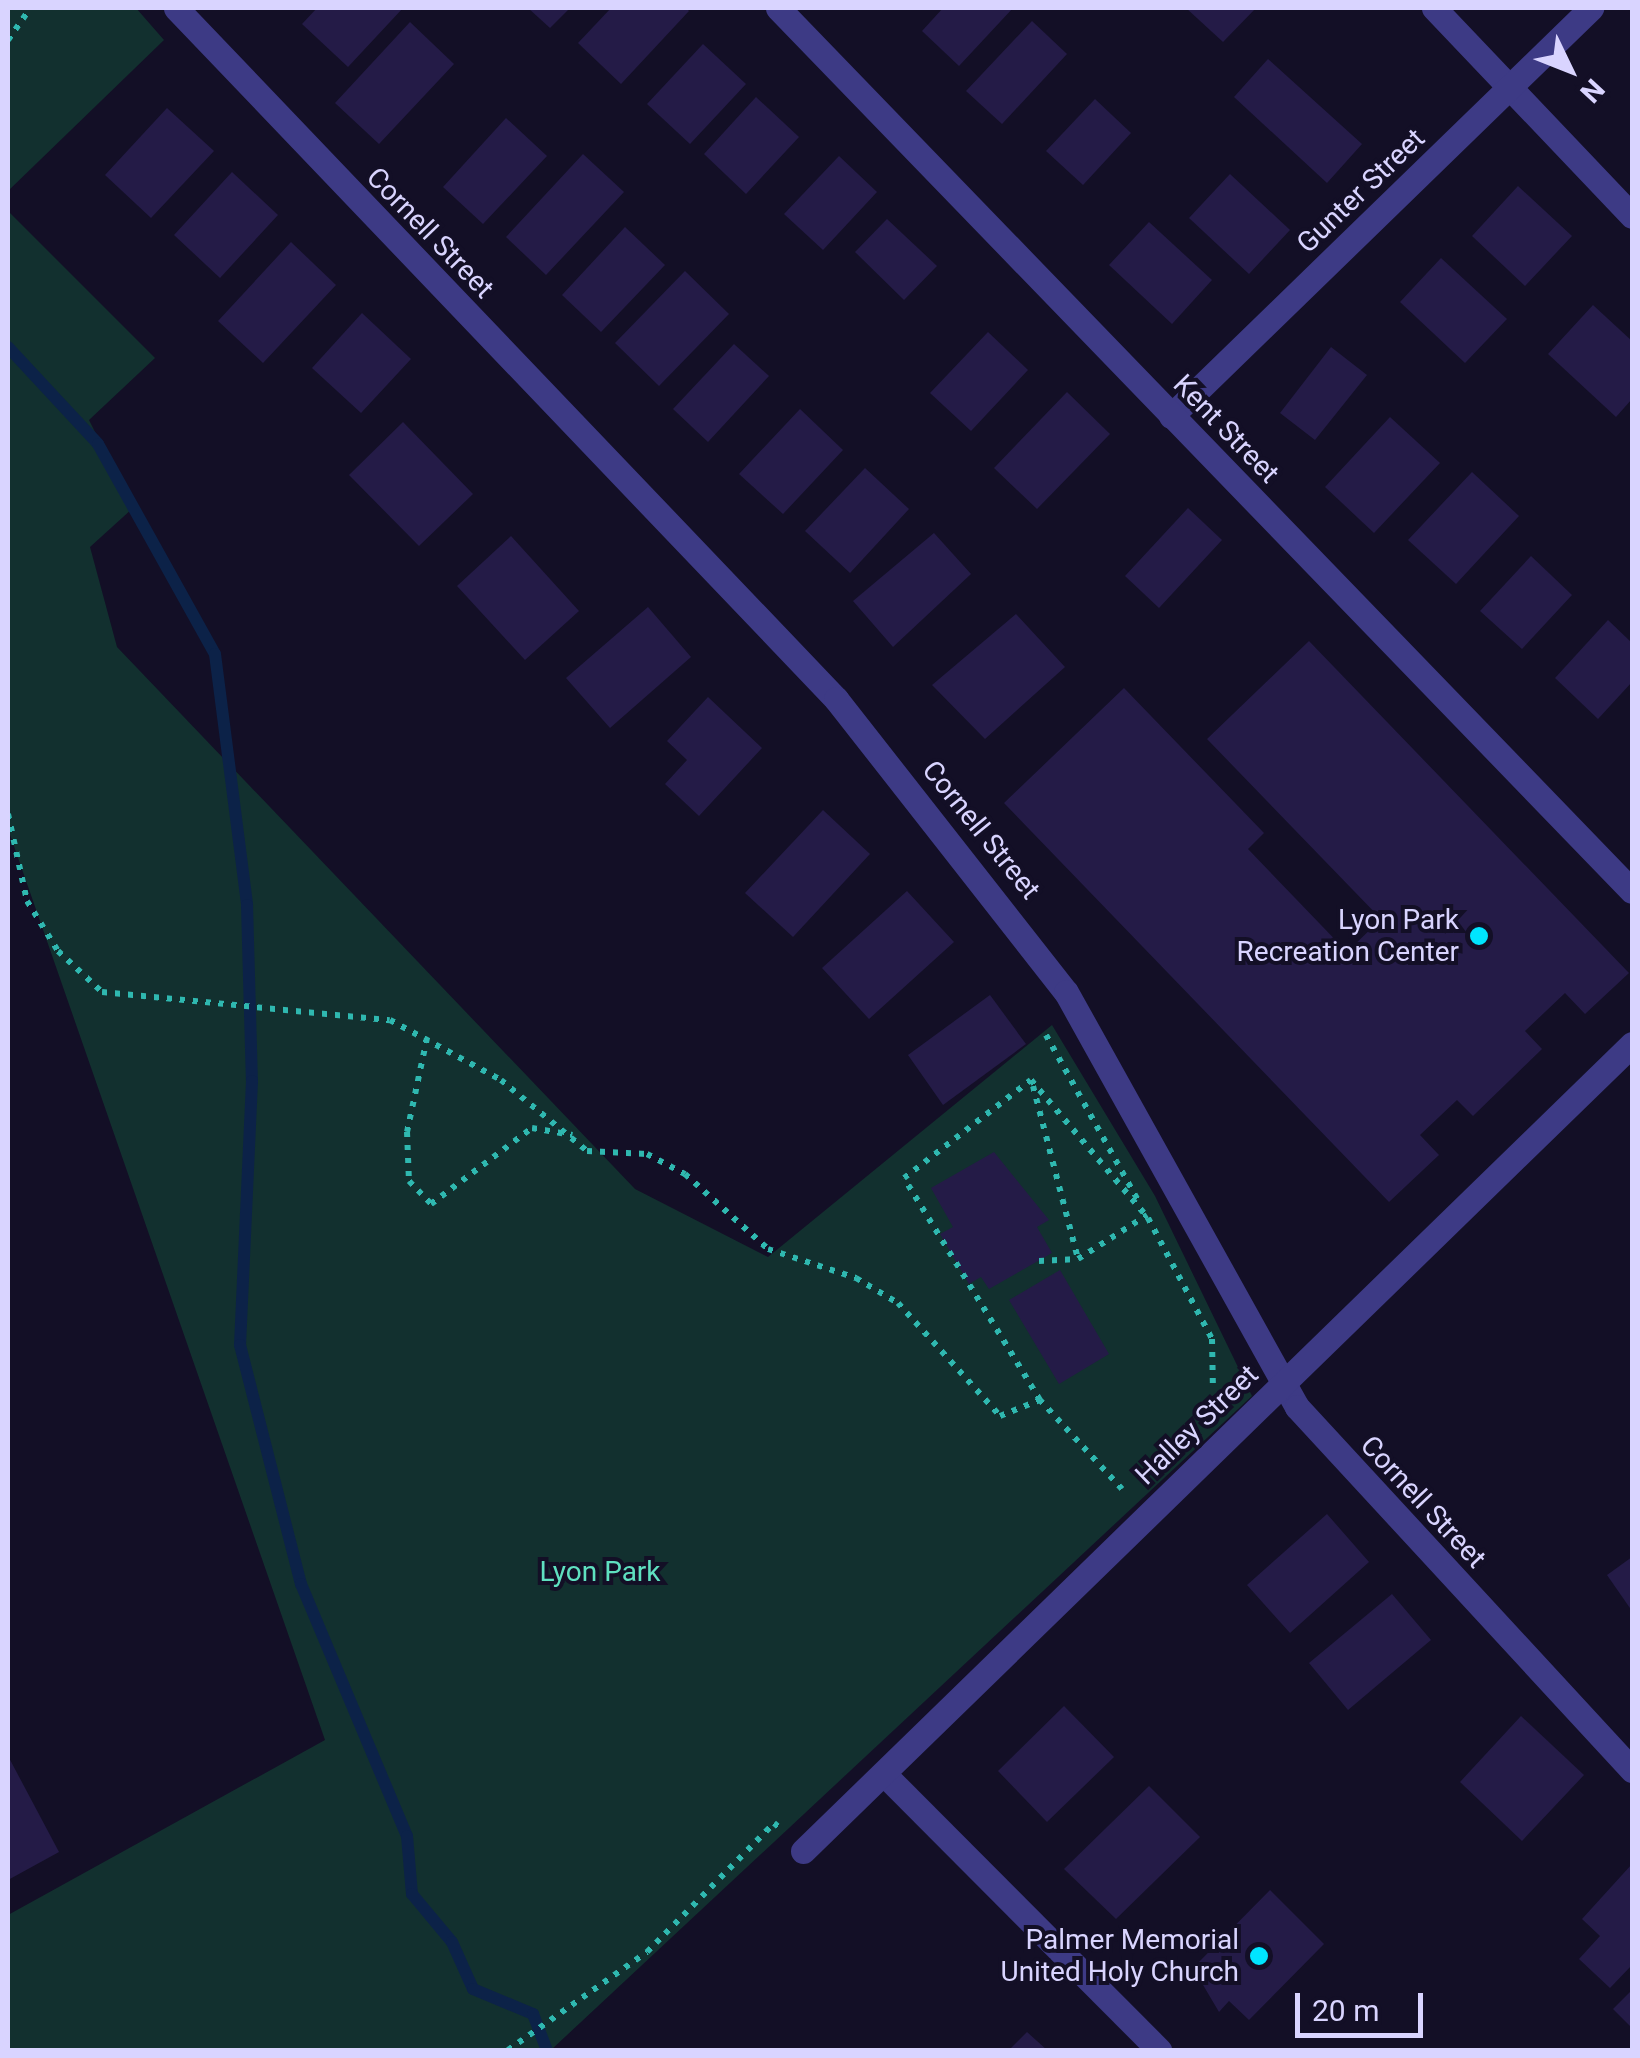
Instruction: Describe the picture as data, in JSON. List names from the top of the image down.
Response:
{
  "streets": {
    "street": [
      "Gunter Street",
      "Cornell Street",
      "Kent Street",
      "Halley Street"
    ]
  },
  "crossings": [
    ["Gunter Street", "Kent Street"],
    ["Cornell Street", "Halley Street"]
  ],
  "parks": ["Lyon Park"],
  "places": ["Lyon Park Recreation Center", "Palmer Memorial United Holy Church"],
  "scale_bar": "20 m",
  "north": "bottom right"
}
